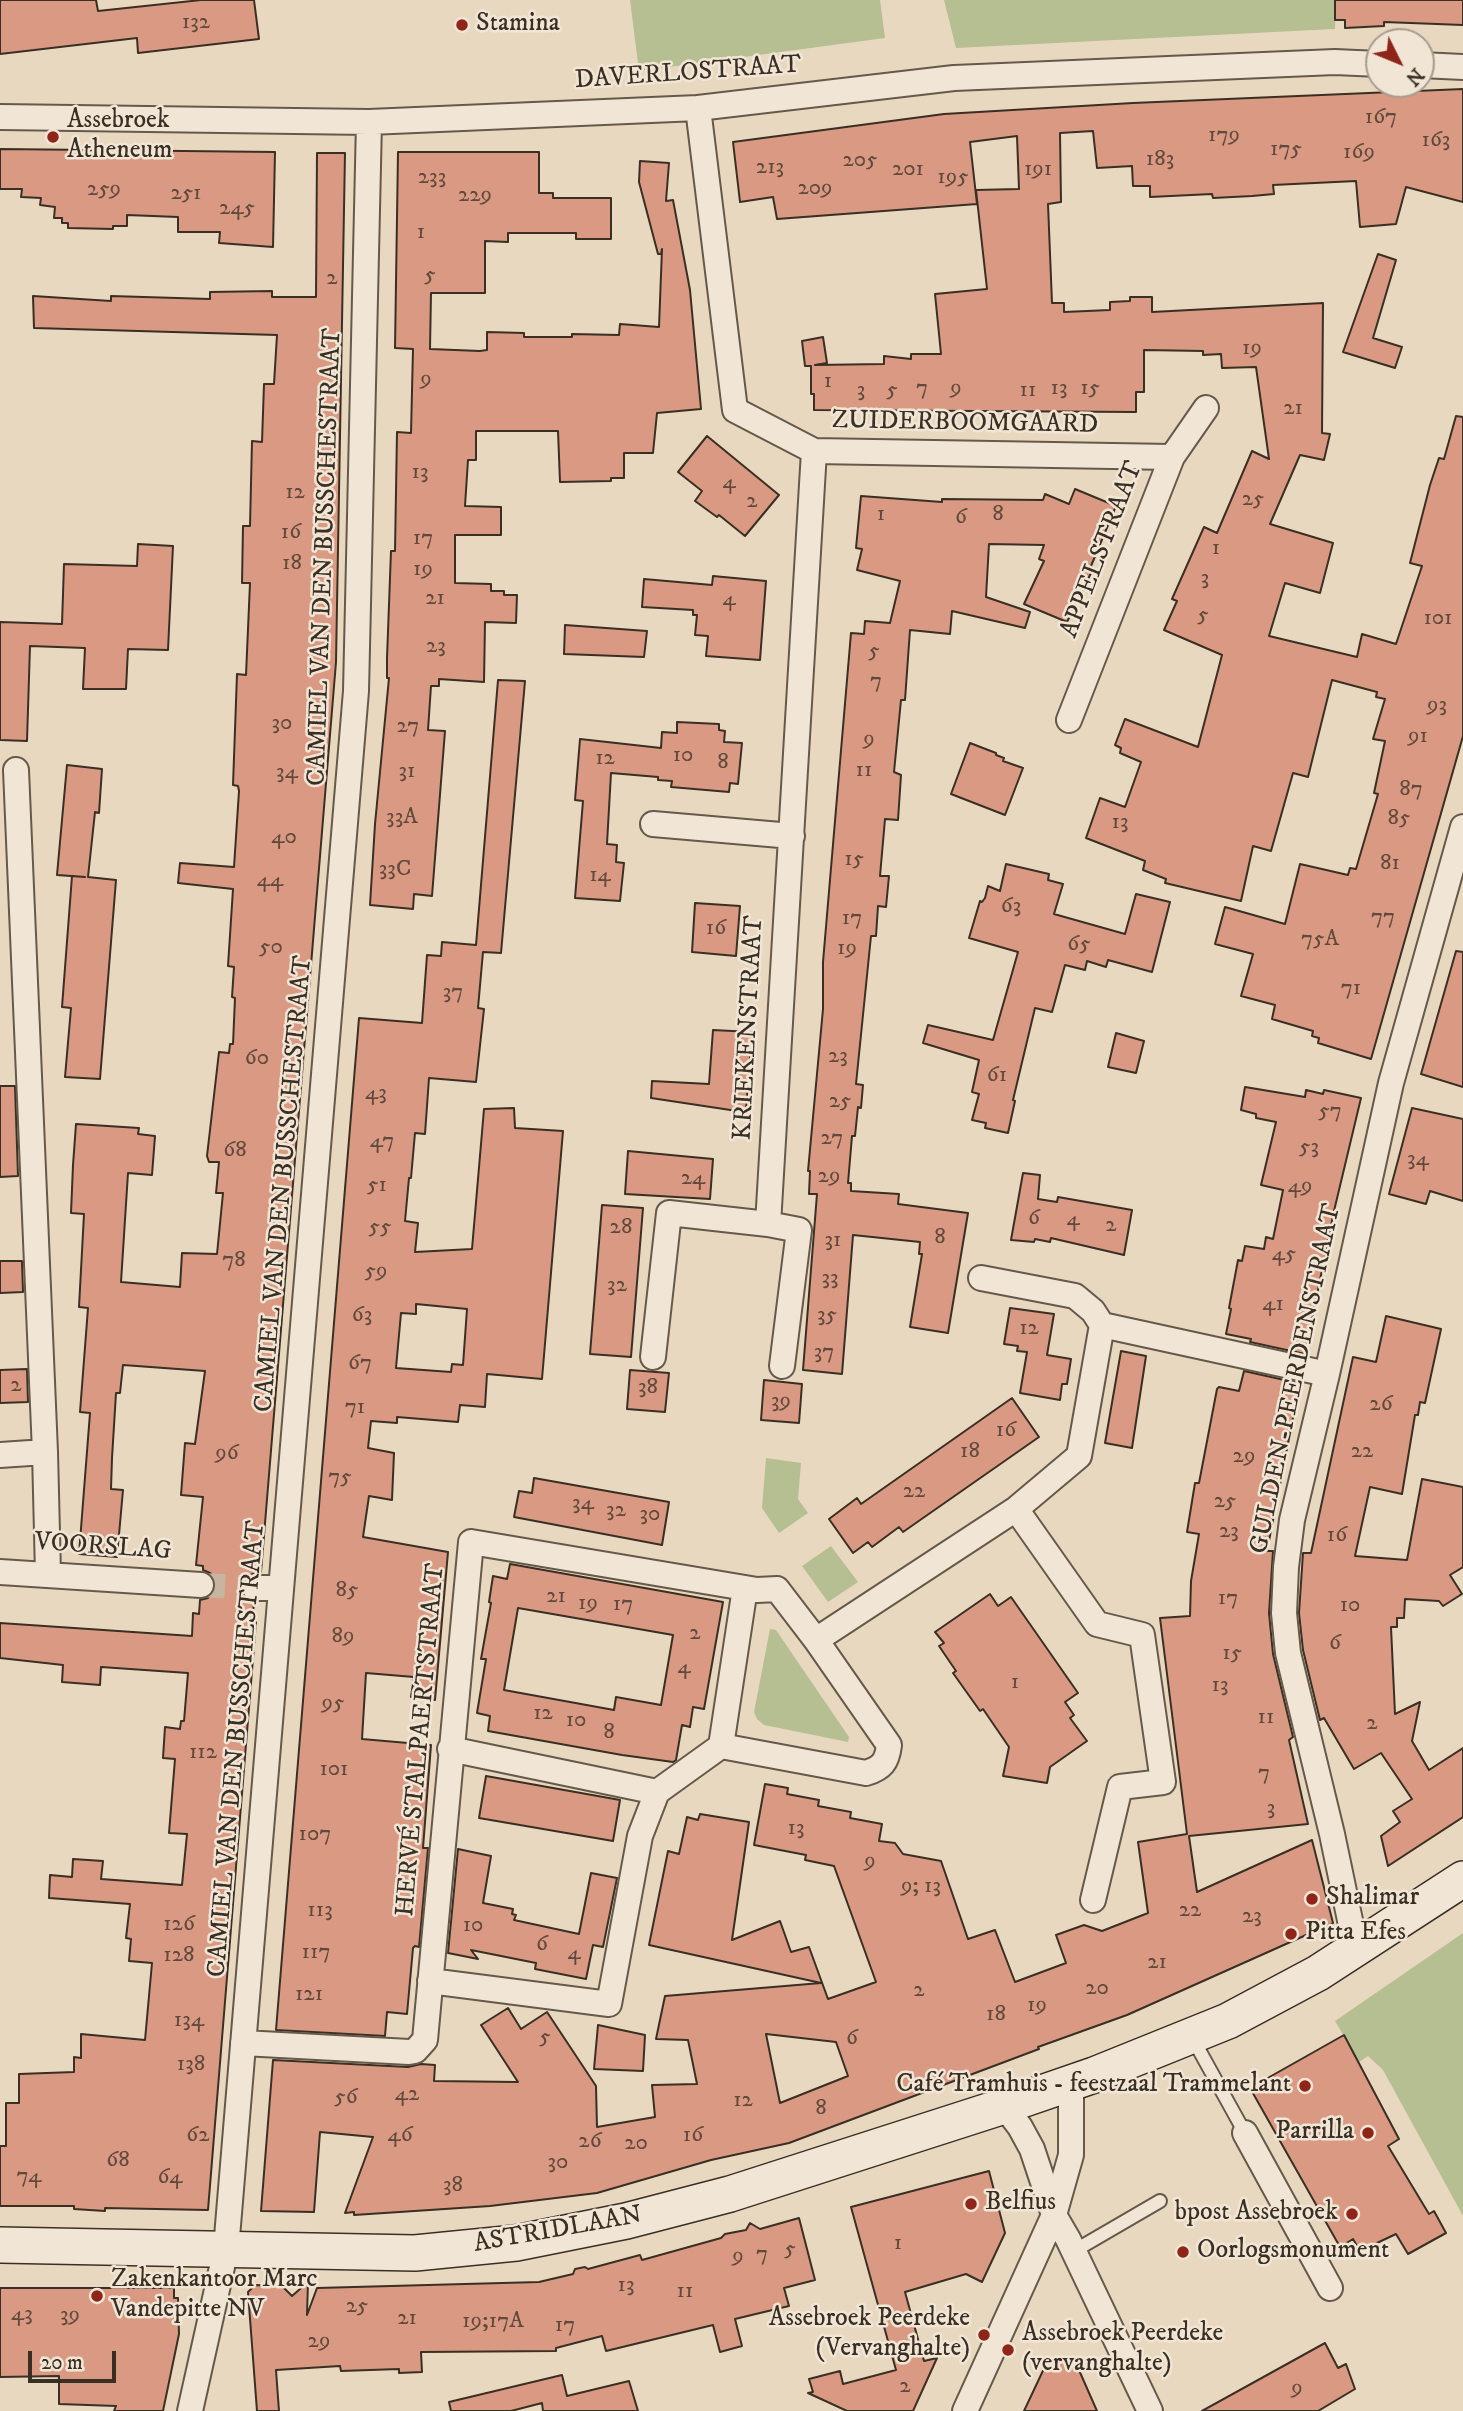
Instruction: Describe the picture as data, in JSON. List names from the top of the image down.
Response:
{
  "streets": {
    "main road": ["ASTRIDLAAN"],
    "street": [
      "DAVERLOSTRAAT",
      "ZUIDERBOOMGAARD",
      "APPELSTRAAT",
      "CAMIEL VAN DEN BUSSCHESTRAAT",
      "KRIEKENSTRAAT",
      "GULDEN-PEERDENSTRAAT",
      "VOORSLAG",
      "HERVÉ STALPAERTSTRAAT"
    ]
  },
  "crossings": [
    ["DAVERLOSTRAAT", "ZUIDERBOOMGAARD"],
    ["DAVERLOSTRAAT", "CAMIEL VAN DEN BUSSCHESTRAAT"],
    ["ZUIDERBOOMGAARD", "APPELSTRAAT"],
    ["ZUIDERBOOMGAARD", "KRIEKENSTRAAT"],
    ["CAMIEL VAN DEN BUSSCHESTRAAT", "HERVÉ STALPAERTSTRAAT"],
    ["CAMIEL VAN DEN BUSSCHESTRAAT", "ASTRIDLAAN"],
    ["GULDEN-PEERDENSTRAAT", "ASTRIDLAAN"]
  ],
  "places": [
    "Stamina",
    "Assebroek Atheneum",
    "Shalimar",
    "Pitta Efes",
    "Café Tramhuis - feestzaal Trammelant",
    "Parrilla",
    "Belfius",
    "bpost Assebroek",
    "Oorlogsmonument",
    "Zakenkantoor Marc Vandepitte NV",
    "Assebroek Peerdeke (Vervanghalte)",
    "Assebroek Peerdeke (vervanghalte)"
  ],
  "house_numbers": [
    "132",
    "167",
    "179",
    "163",
    "175",
    "169",
    "183",
    "205",
    "213",
    "201",
    "191",
    "233",
    "195",
    "209",
    "259",
    "251",
    "229",
    "245",
    "1",
    "5",
    "2",
    "19",
    "9",
    "1",
    "7",
    "9",
    "13",
    "15",
    "3",
    "5",
    "11",
    "21",
    "13",
    "4",
    "12",
    "25",
    "2",
    "1",
    "8",
    "6",
    "16",
    "17",
    "1",
    "18",
    "19",
    "3",
    "21",
    "4",
    "5",
    "101",
    "23",
    "5",
    "7",
    "93",
    "30",
    "27",
    "91",
    "9",
    "10",
    "12",
    "8",
    "11",
    "31",
    "34",
    "87",
    "33A",
    "85",
    "13",
    "40",
    "15",
    "81",
    "33C",
    "14",
    "44",
    "63",
    "77",
    "17",
    "16",
    "75A",
    "65",
    "50",
    "19",
    "71",
    "37",
    "23",
    "60",
    "61",
    "43",
    "25",
    "57",
    "27",
    "47",
    "53",
    "68",
    "34",
    "29",
    "24",
    "51",
    "49",
    "6",
    "4",
    "2",
    "55",
    "28",
    "8",
    "31",
    "45",
    "78",
    "59",
    "33",
    "32",
    "41",
    "63",
    "35",
    "12",
    "37",
    "67",
    "2",
    "38",
    "39",
    "26",
    "71",
    "16",
    "18",
    "22",
    "96",
    "29",
    "75",
    "22",
    "25",
    "34",
    "32",
    "30",
    "23",
    "16",
    "85",
    "21",
    "17",
    "19",
    "17",
    "10",
    "2",
    "89",
    "6",
    "15",
    "4",
    "1",
    "13",
    "95",
    "12",
    "11",
    "10",
    "2",
    "8",
    "112",
    "101",
    "7",
    "3",
    "13",
    "107",
    "9",
    "9; 13",
    "113",
    "22",
    "23",
    "126",
    "10",
    "6",
    "117",
    "4",
    "128",
    "21",
    "20",
    "2",
    "121",
    "19",
    "18",
    "134",
    "5",
    "6",
    "138",
    "42",
    "56",
    "12",
    "8",
    "62",
    "46",
    "16",
    "26",
    "20",
    "68",
    "30",
    "74",
    "64",
    "38",
    "1",
    "5",
    "7",
    "9",
    "13",
    "11",
    "25",
    "43",
    "39",
    "21",
    "19;17A",
    "17",
    "29",
    "2",
    "9"
  ],
  "scale_bar": "20 m",
  "north": "bottom right"
}
